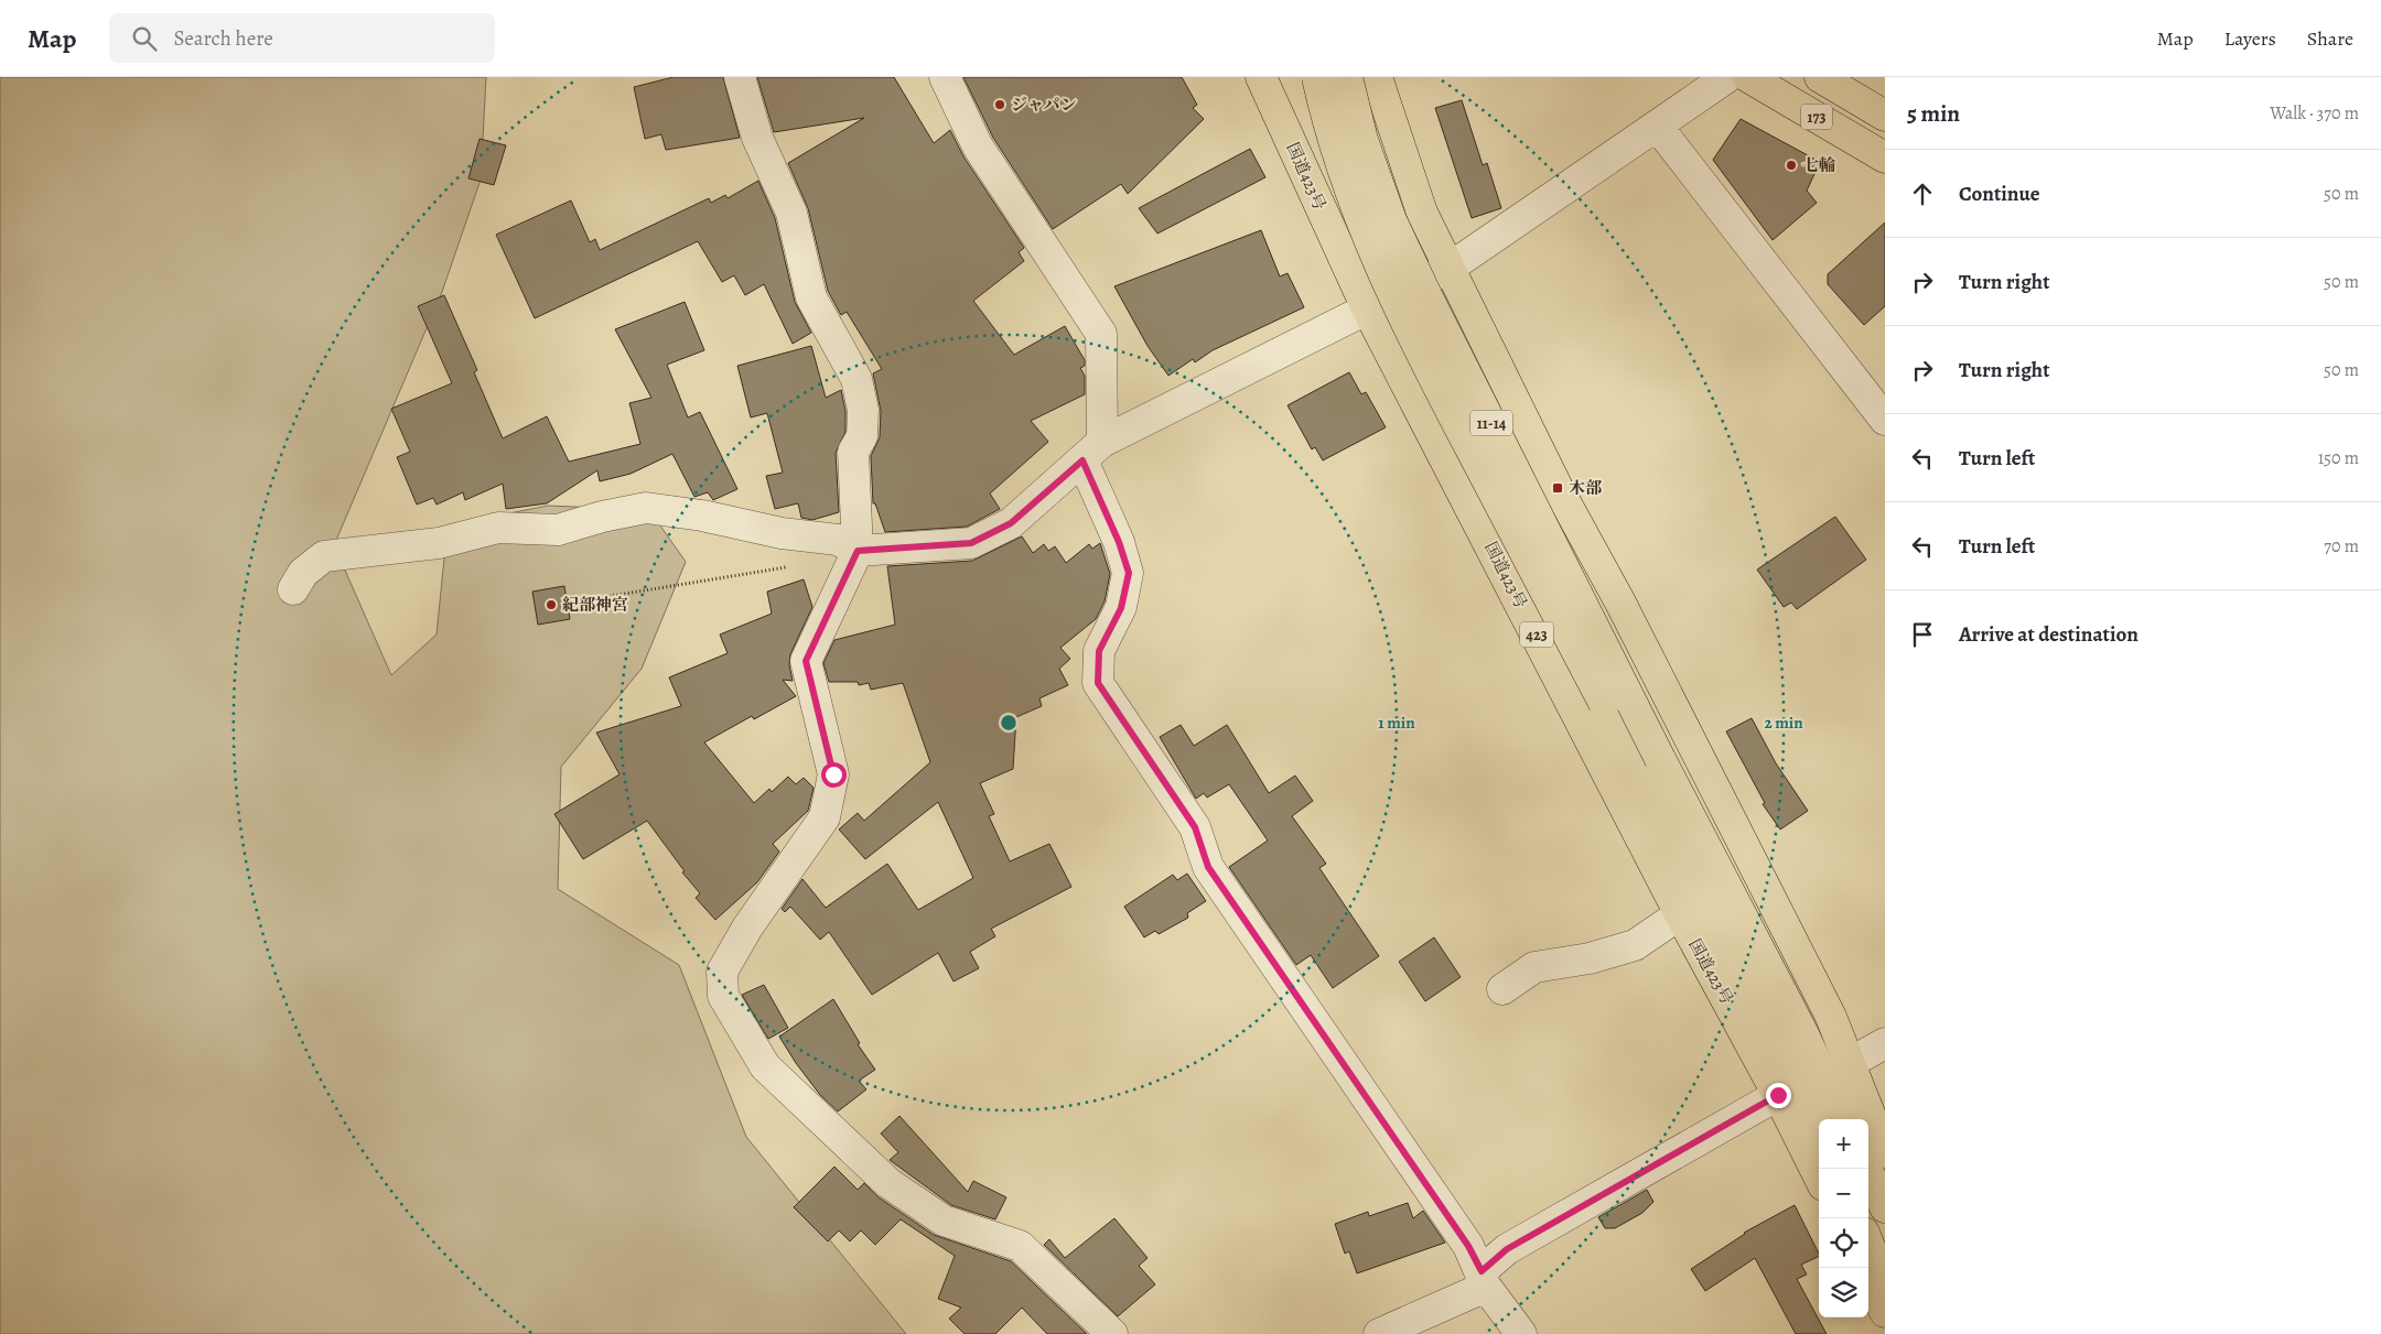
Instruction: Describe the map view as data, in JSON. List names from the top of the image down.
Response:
{
  "streets": {
    "highway": [
      "173",
      "国道423号",
      "11-14",
      "423"
    ]
  },
  "places": {
    "other": ["ジャパン", "七輪", "紀部神宮"],
    "transit": ["木部"]
  },
  "page": {
    "header": "Map",
    "search": "Search here",
    "nav": ["Map", "Layers", "Share"],
    "heading": ["5 min", "Walk · 370 m"],
    "list": [
      ["Continue", "50 m"],
      ["Turn right", "50 m"],
      ["Turn right", "50 m"],
      ["Turn left", "150 m"],
      ["Turn left", "70 m"],
      "Arrive at destination"
    ],
    "map_buttons": ["+", "−"]
  },
  "rings": ["1 min", "2 min"]
}
